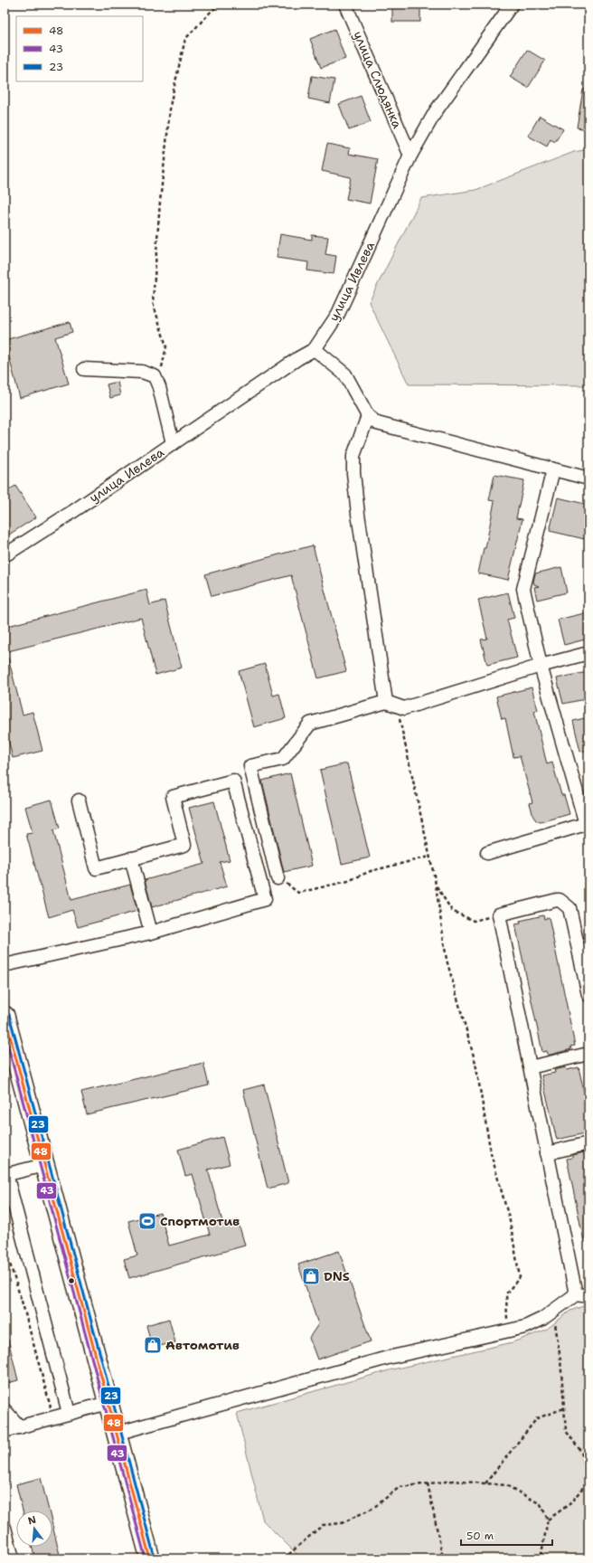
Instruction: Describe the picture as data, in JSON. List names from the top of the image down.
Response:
{
  "streets": {
    "street": ["улица Слюдянка", "улица Ивлева"]
  },
  "crossings": [
    ["улица Слюдянка", "улица Ивлева"]
  ],
  "places": {
    "sports": ["Спортмотив"],
    "shop": ["DNS", "Автомотив"]
  },
  "lines": ["transit line 23", "transit line 48", "transit line 43"],
  "legend": ["48", "43", "23"],
  "scale_bar": "50 m",
  "north": "top"
}
